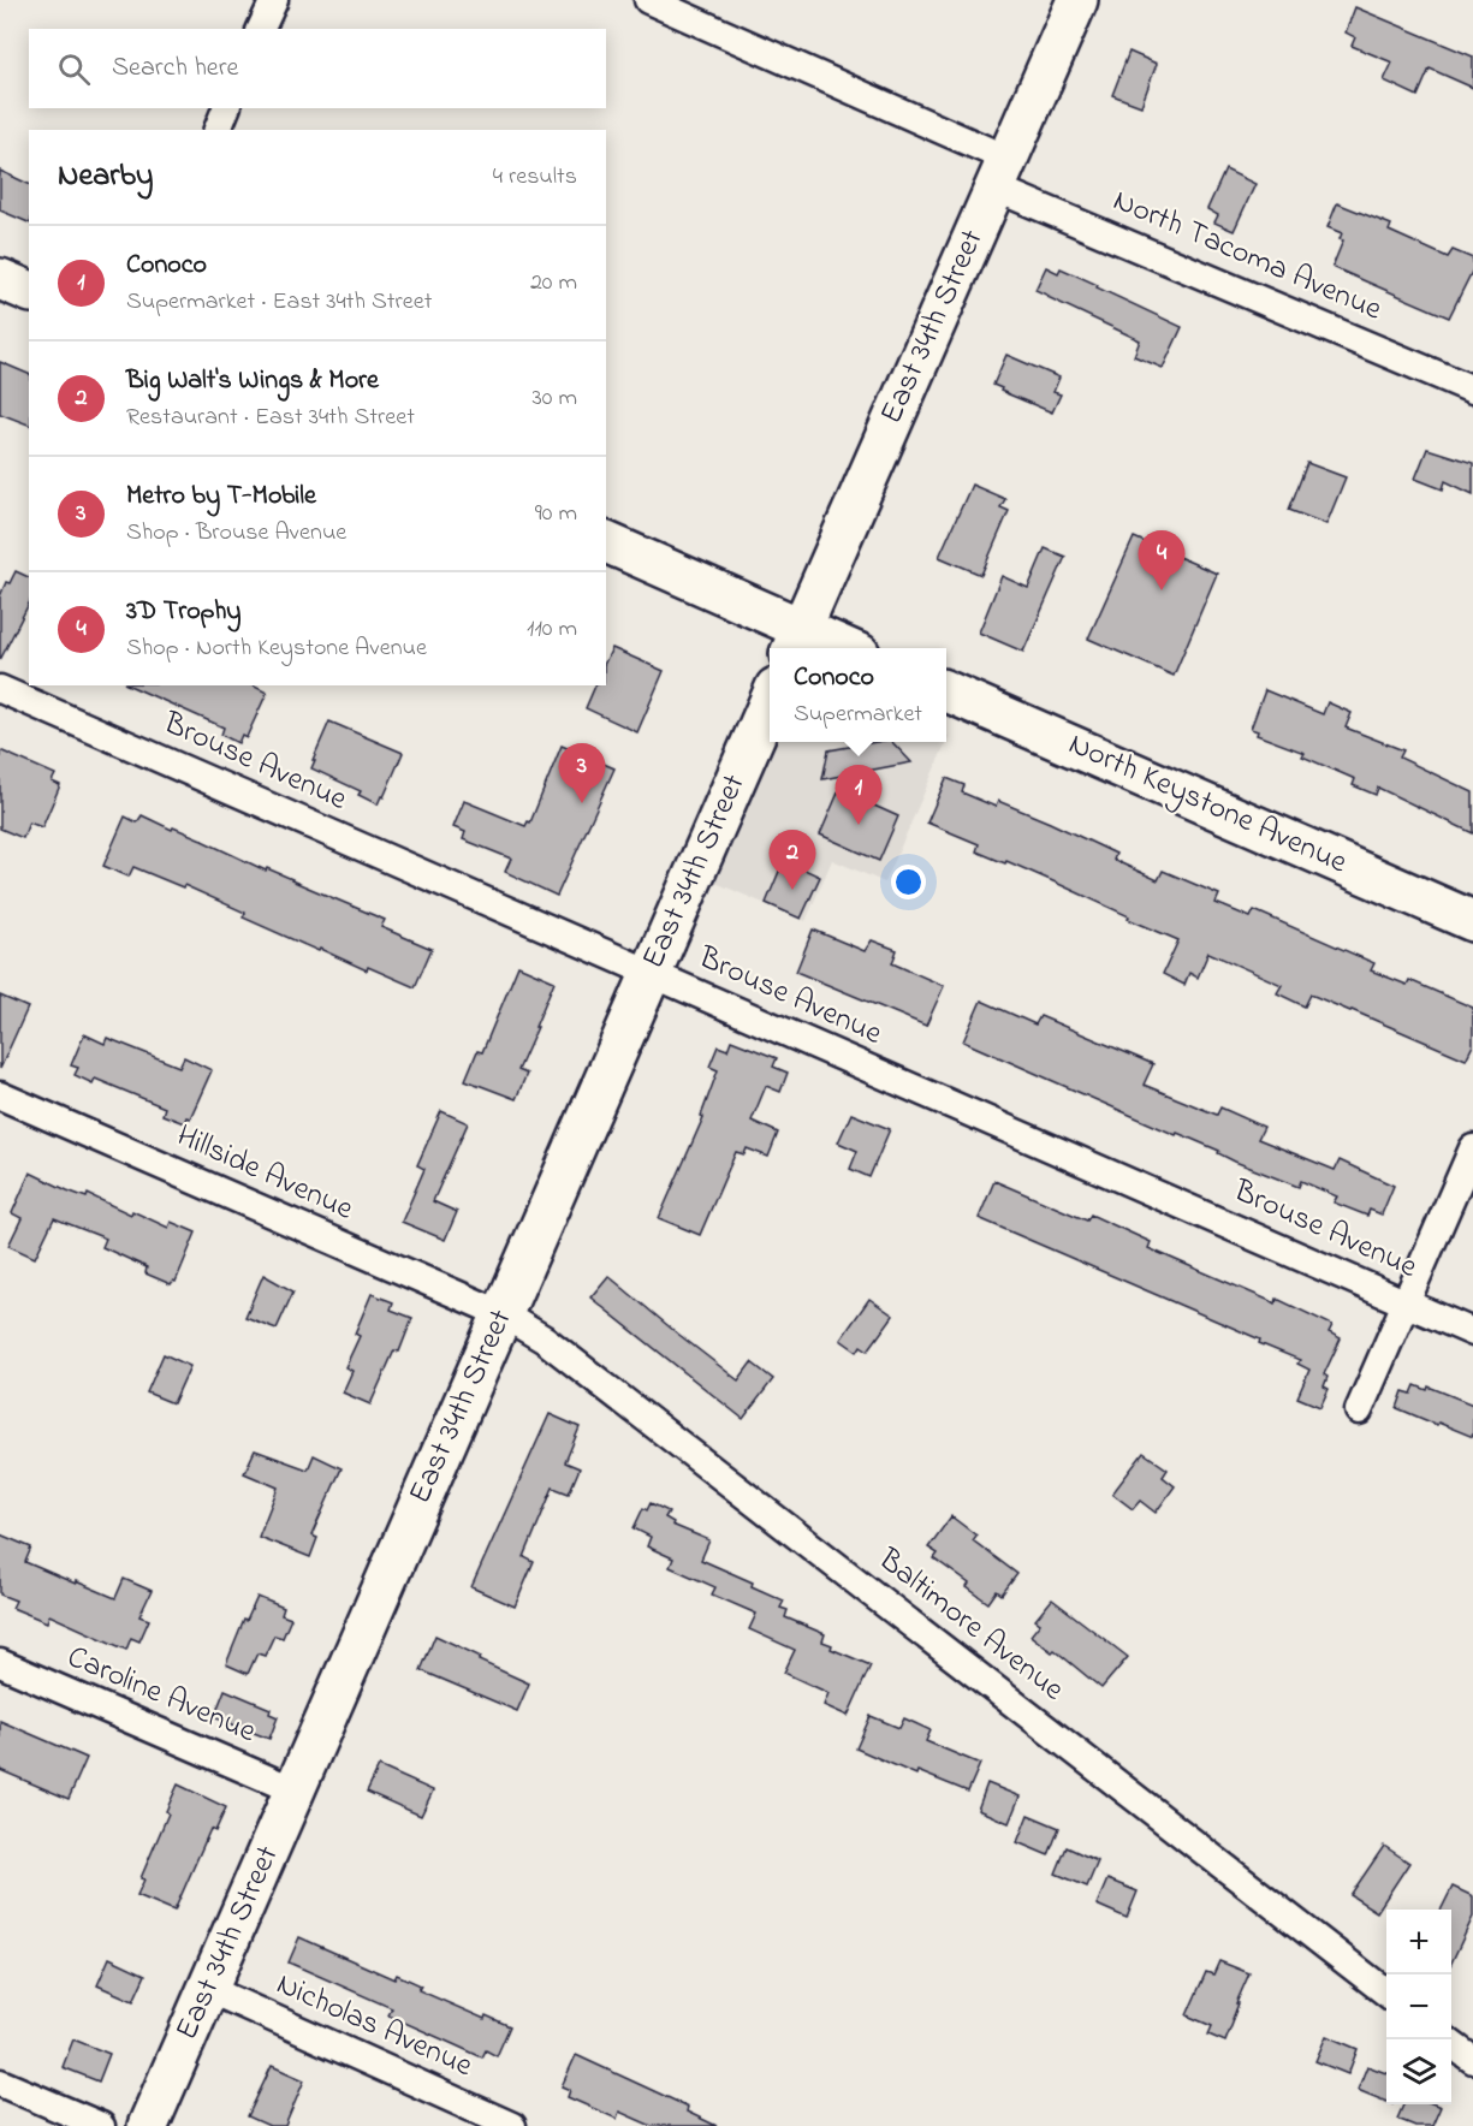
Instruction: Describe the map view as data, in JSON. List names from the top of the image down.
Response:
{
  "streets": {
    "main road": ["East 34th Street", "North Keystone Avenue"],
    "street": [
      "North Tacoma Avenue",
      "Brouse Avenue",
      "Hillside Avenue",
      "Baltimore Avenue",
      "Caroline Avenue",
      "Nicholas Avenue"
    ]
  },
  "crossings": [
    ["North Tacoma Avenue", "East 34th Street"],
    ["East 34th Street", "Brouse Avenue"],
    ["East 34th Street", "Hillside Avenue"],
    ["East 34th Street", "Baltimore Avenue"],
    ["East 34th Street", "Caroline Avenue"],
    ["East 34th Street", "Nicholas Avenue"],
    ["Hillside Avenue", "Baltimore Avenue"]
  ],
  "page": {
    "search": "Search here",
    "heading": ["Nearby", "4 results"],
    "list": [
      {
        "mark": "1",
        "name": "Conoco",
        "note": "Supermarket · East 34th Street",
        "value": "20 m"
      },
      {
        "mark": "2",
        "name": "Big Walt's Wings & More",
        "note": "Restaurant · East 34th Street",
        "value": "30 m"
      },
      {
        "mark": "3",
        "name": "Metro by T-Mobile",
        "note": "Shop · Brouse Avenue",
        "value": "90 m"
      },
      {
        "mark": "4",
        "name": "3D Trophy",
        "note": "Shop · North Keystone Avenue",
        "value": "110 m"
      }
    ],
    "pins": [
      "4",
      "3",
      "1",
      "2"
    ],
    "popup": ["Conoco", "Supermarket"],
    "map_buttons": ["+", "−"]
  }
}
